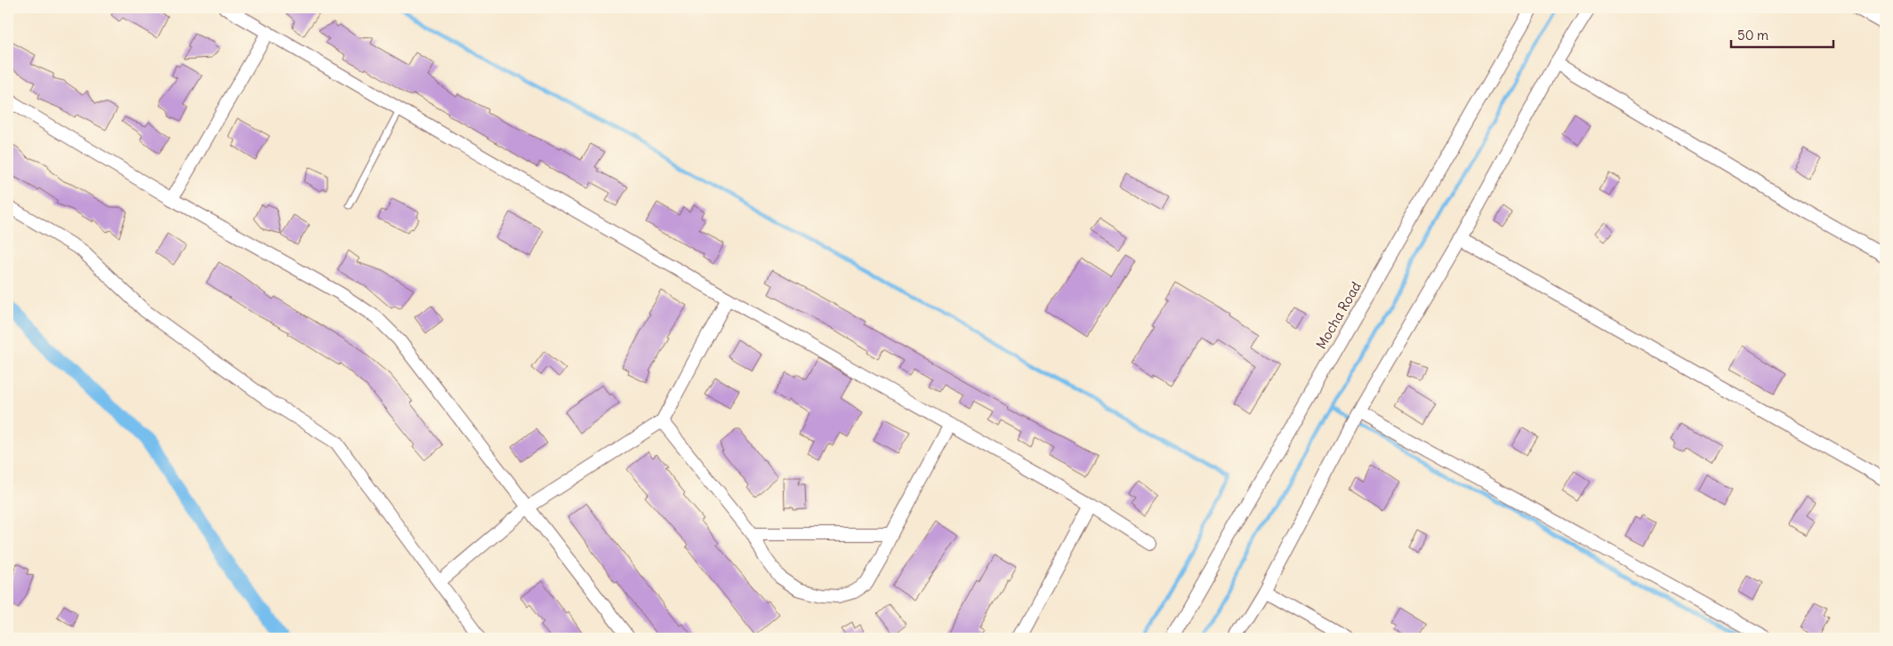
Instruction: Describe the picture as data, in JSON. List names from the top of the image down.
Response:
{
  "streets": {
    "street": ["Mocha Road"]
  },
  "scale_bar": "50 m"
}
